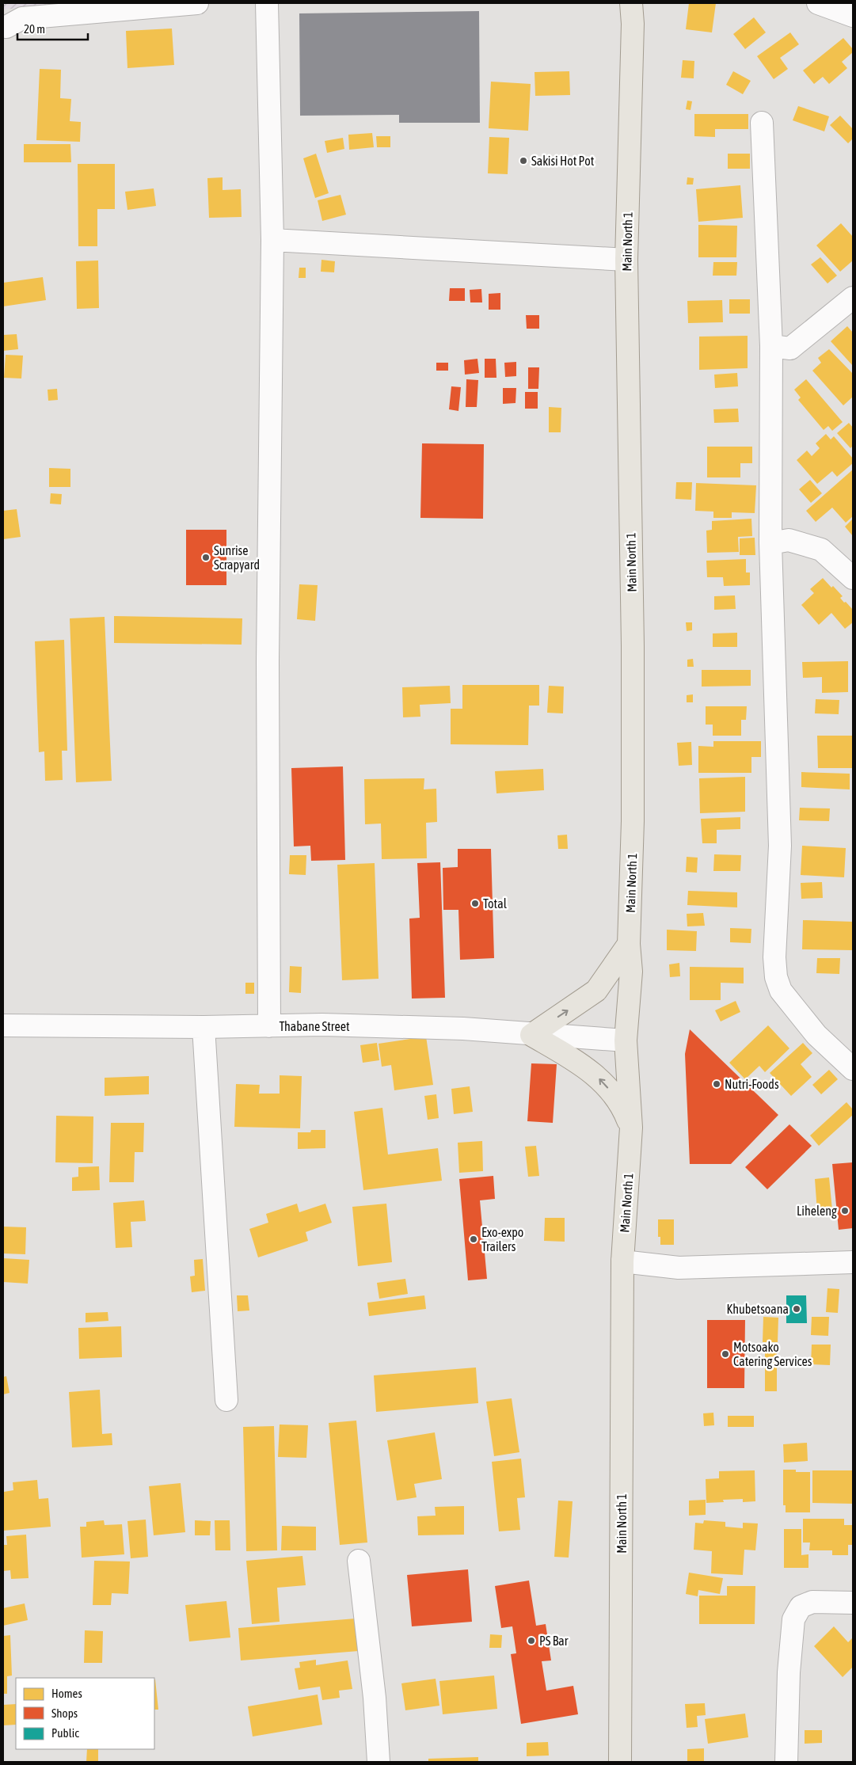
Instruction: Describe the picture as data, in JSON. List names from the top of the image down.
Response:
{
  "streets": {
    "main road": ["Main North 1"],
    "street": ["Thabane Street"]
  },
  "crossings": [
    ["Main North 1", "Thabane Street"]
  ],
  "places": [
    "Sakisi Hot Pot",
    "Sunrise Scrapyard",
    "Total",
    "Nutri-Foods",
    "Liheleng",
    "Exo-expo Trailers",
    "Khubetsoana",
    "Motsoako Catering Services",
    "PS Bar"
  ],
  "legend": ["Homes", "Shops", "Public"],
  "scale_bar": "20 m"
}
